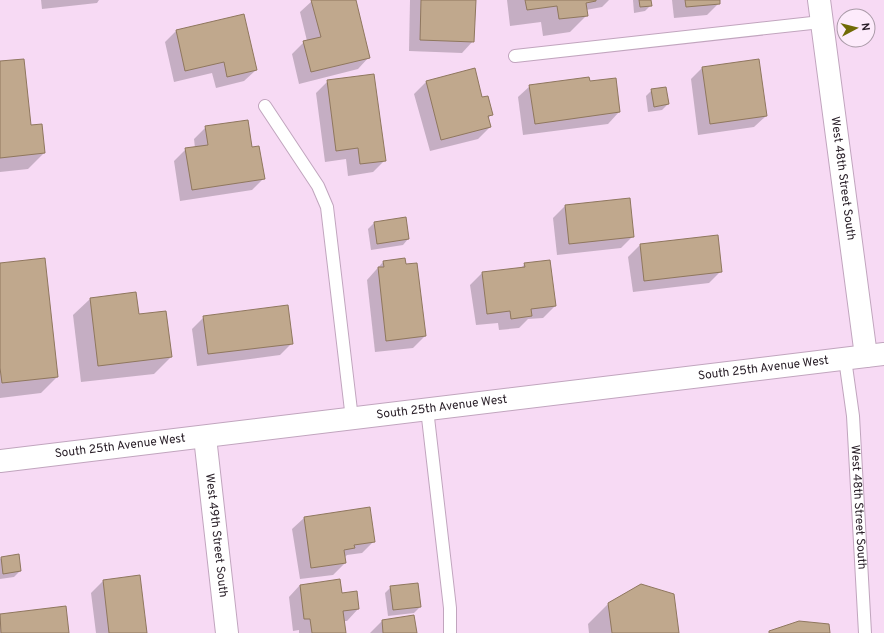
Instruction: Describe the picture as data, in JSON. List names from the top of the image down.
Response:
{
  "streets": {
    "street": ["West 48th Street South", "South 25th Avenue West", "West 49th Street South"]
  },
  "crossings": [
    ["West 48th Street South", "South 25th Avenue West"],
    ["South 25th Avenue West", "West 49th Street South"]
  ],
  "north": "right"
}
